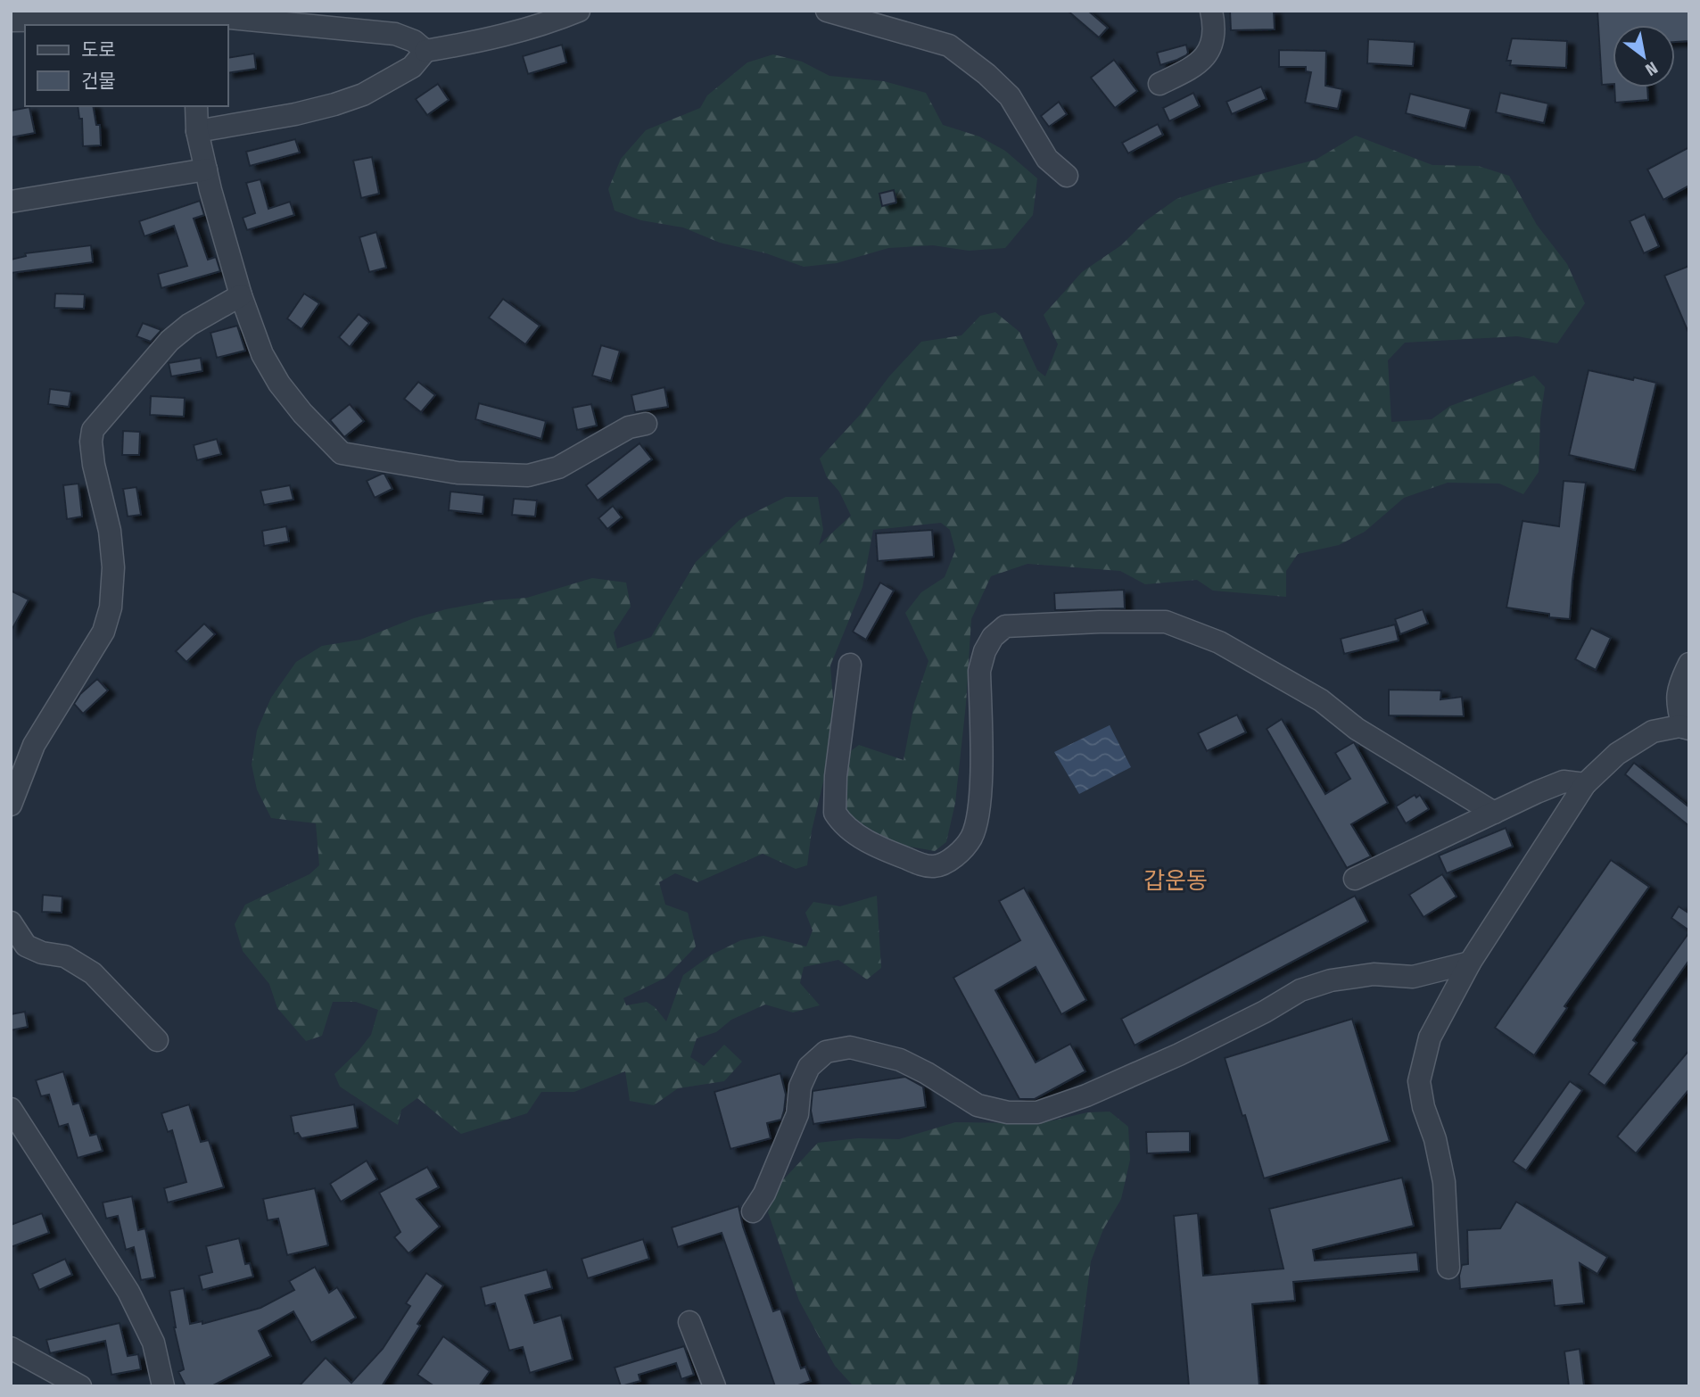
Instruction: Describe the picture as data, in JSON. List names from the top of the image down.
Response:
{
  "districts": ["갑운동"],
  "legend": ["도로", "건물"],
  "north": "bottom right"
}
